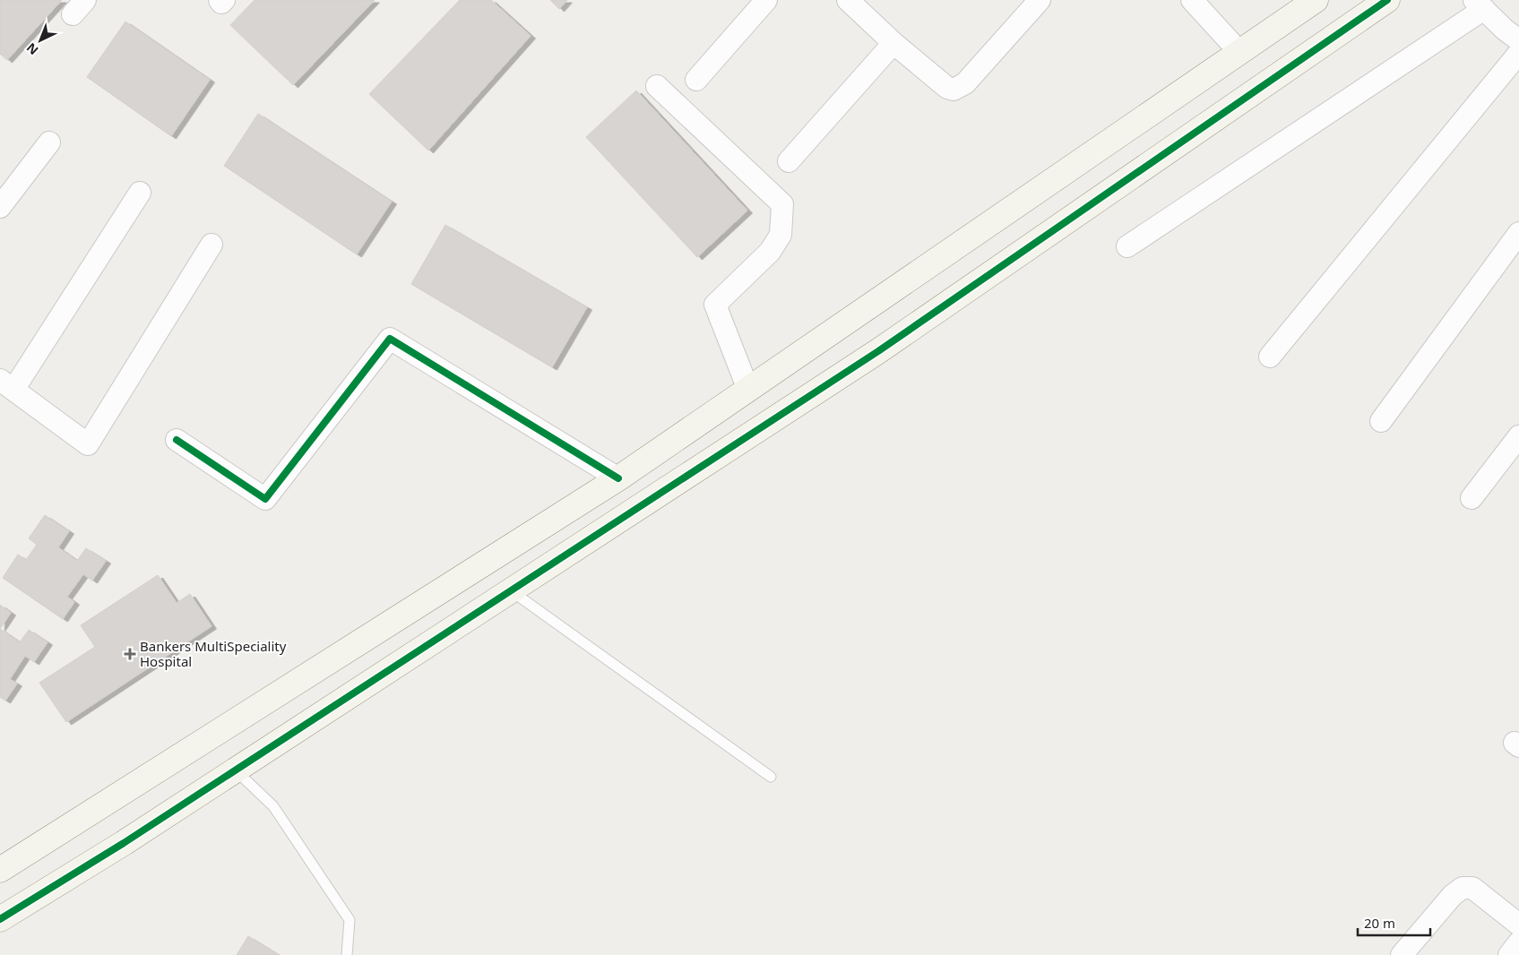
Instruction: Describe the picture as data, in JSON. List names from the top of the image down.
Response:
{
  "places": {
    "health": ["Bankers MultiSpeciality Hospital"]
  },
  "scale_bar": "20 m",
  "north": "bottom left"
}
